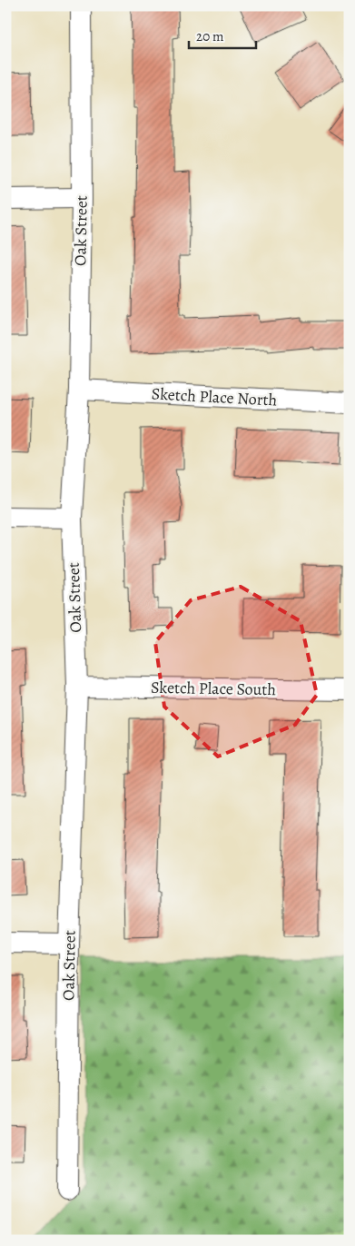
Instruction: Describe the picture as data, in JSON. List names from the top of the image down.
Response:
{
  "streets": {
    "street": ["Oak Street", "Sketch Place North", "Sketch Place South"]
  },
  "crossings": [
    ["Oak Street", "Sketch Place North"],
    ["Oak Street", "Sketch Place South"]
  ],
  "scale_bar": "20 m"
}
